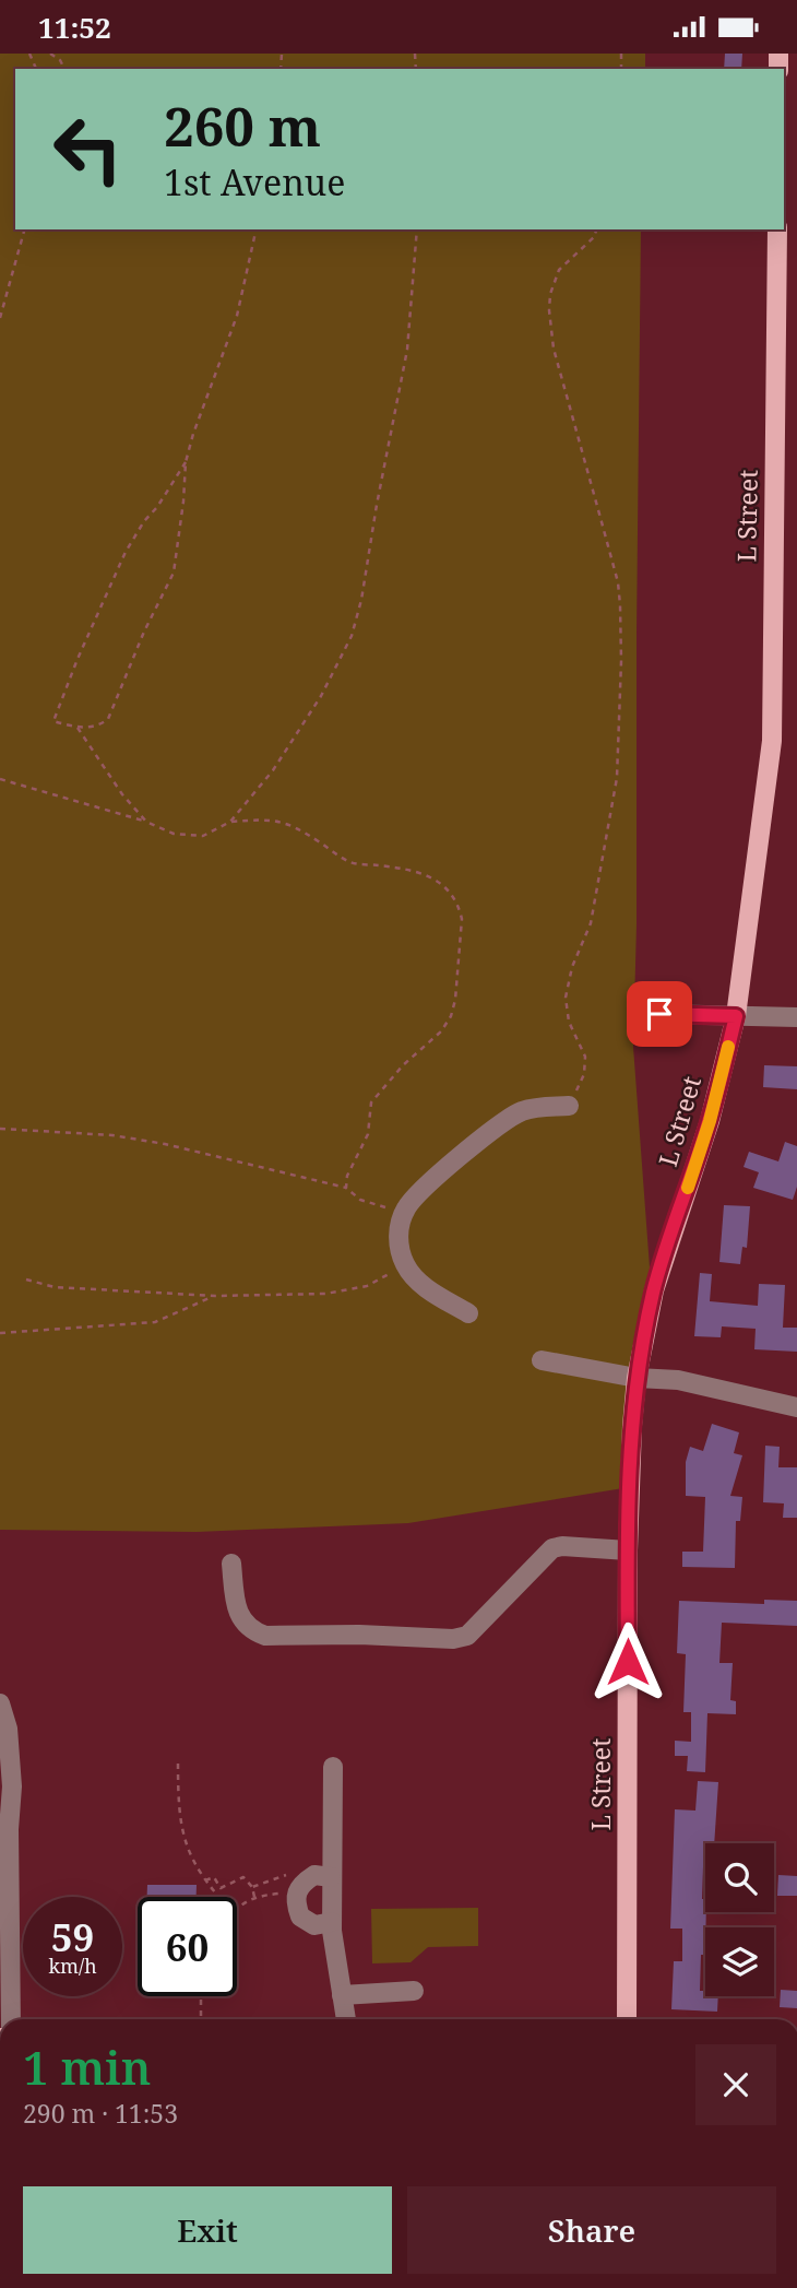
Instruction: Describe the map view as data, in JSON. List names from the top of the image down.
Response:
{
  "streets": {
    "main road": ["L Street"]
  },
  "page": {
    "status": "11:52",
    "turn": ["260 m", "1st Avenue"],
    "speed": "59 km/h",
    "limit": "60",
    "heading": ["1 min", "290 m · 11:53"],
    "buttons": ["Exit", "Share"]
  }
}
